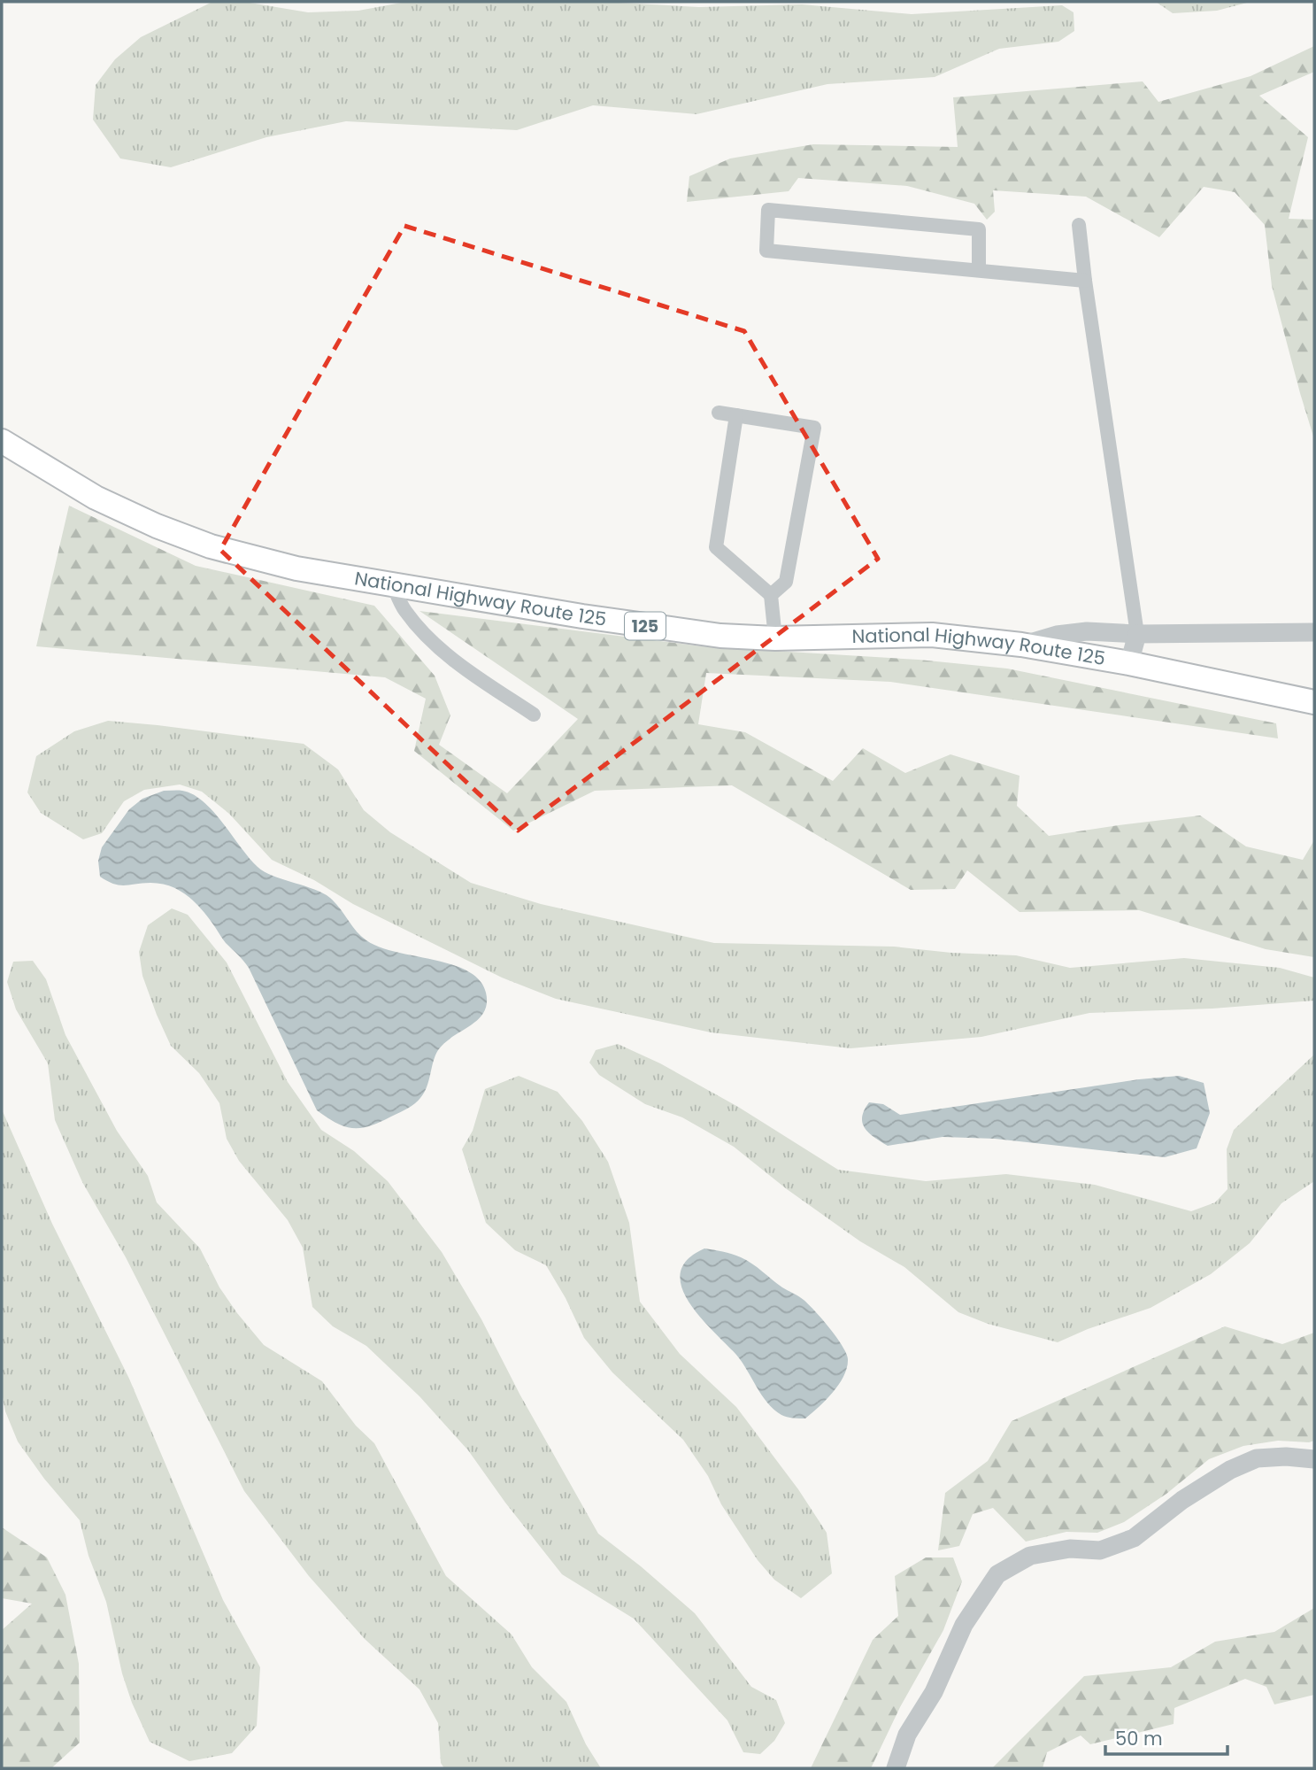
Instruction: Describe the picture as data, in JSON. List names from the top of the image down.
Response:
{
  "streets": {
    "highway": ["National Highway Route 125", "125"]
  },
  "scale_bar": "50 m"
}
